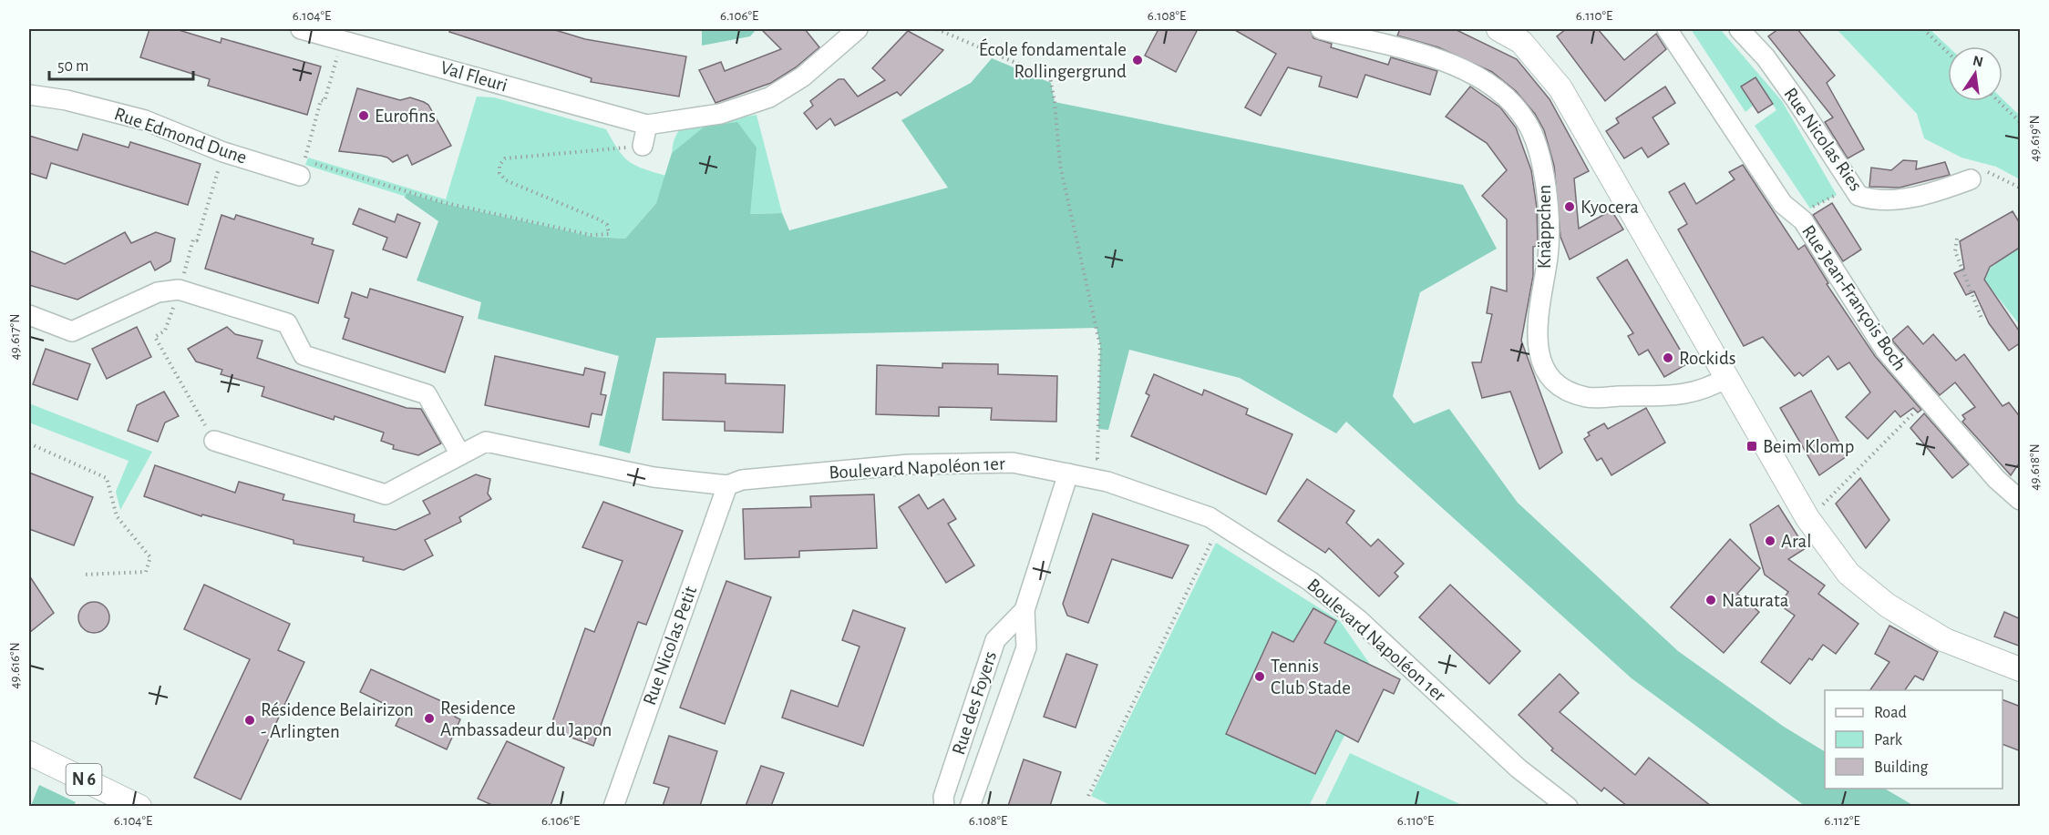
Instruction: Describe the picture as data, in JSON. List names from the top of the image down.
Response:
{
  "streets": {
    "main road": ["N 6"],
    "street": [
      "Val Fleuri",
      "Rue Edmond Dune",
      "Rue Nicolas Ries",
      "Knäppchen",
      "Rue Jean-François Boch",
      "Boulevard Napoléon 1er",
      "Rue Nicolas Petit",
      "Rue des Foyers"
    ]
  },
  "crossings": [
    ["Boulevard Napoléon 1er", "Rue Nicolas Petit"],
    ["Boulevard Napoléon 1er", "Rue des Foyers"]
  ],
  "places": {
    "other": [
      "École fondamentale Rollingergrund",
      "Eurofins",
      "Kyocera",
      "Rockids",
      "Aral",
      "Naturata",
      "Tennis Club Stade",
      "Residence Ambassadeur du Japon",
      "Résidence Belairizon - Arlingten"
    ],
    "transit": ["Beim Klomp"]
  },
  "legend": ["Road", "Park", "Building"],
  "scale_bar": "50 m",
  "north": "top",
  "coordinates": [
    "6.104°E",
    "6.106°E",
    "6.108°E",
    "6.110°E",
    "49.619°N",
    "49.617°N",
    "49.618°N",
    "49.616°N",
    "6.112°E"
  ]
}
